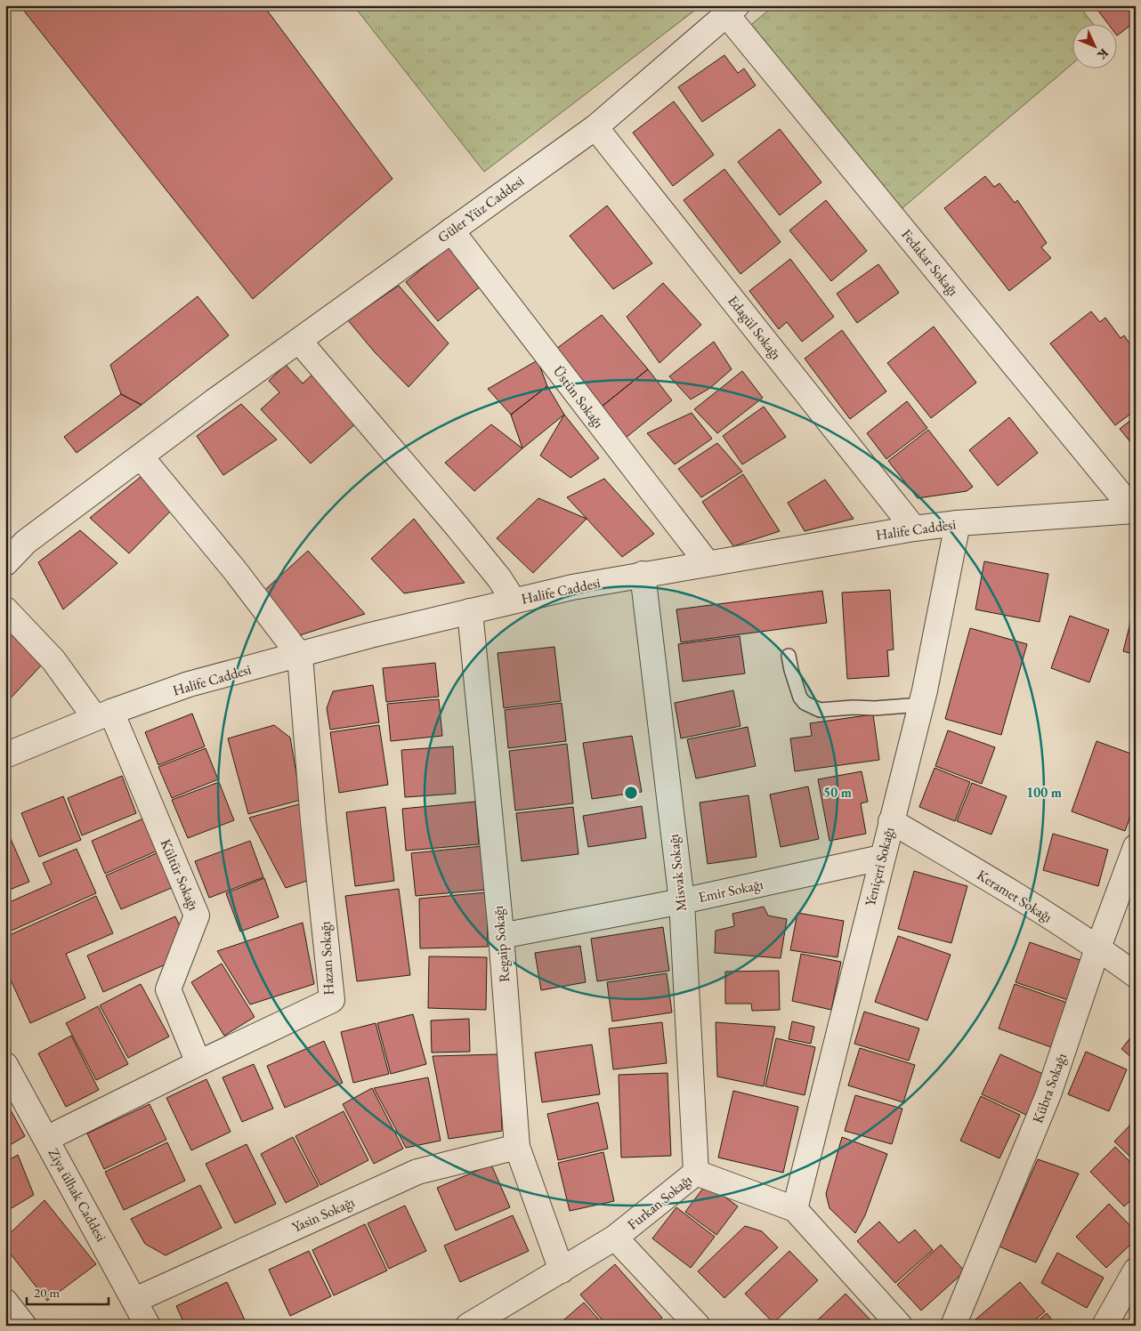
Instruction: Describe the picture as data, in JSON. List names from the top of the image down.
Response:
{
  "streets": {
    "street": [
      "Güler Yüz Caddesi",
      "Fedakar Sokağı",
      "Edagül Sokağı",
      "Üstün Sokağı",
      "Halife Caddesi",
      "Yeniçeri Sokağı",
      "Misvak Sokağı",
      "Kültür Sokağı",
      "Emir Sokağı",
      "Keramet Sokağı",
      "Regaip Sokağı",
      "Hazan Sokağı",
      "Kübra Sokağı",
      "Ziya ülhak Caddesi",
      "Furkan Sokağı",
      "Yasin Sokağı"
    ]
  },
  "crossings": [
    ["Güler Yüz Caddesi", "Fedakar Sokağı"],
    ["Güler Yüz Caddesi", "Edagül Sokağı"],
    ["Güler Yüz Caddesi", "Üstün Sokağı"],
    ["Fedakar Sokağı", "Halife Caddesi"],
    ["Edagül Sokağı", "Halife Caddesi"],
    ["Üstün Sokağı", "Halife Caddesi"],
    ["Halife Caddesi", "Yeniçeri Sokağı"],
    ["Halife Caddesi", "Misvak Sokağı"],
    ["Halife Caddesi", "Kültür Sokağı"],
    ["Halife Caddesi", "Regaip Sokağı"],
    ["Halife Caddesi", "Hazan Sokağı"],
    ["Yeniçeri Sokağı", "Emir Sokağı"],
    ["Yeniçeri Sokağı", "Keramet Sokağı"],
    ["Yeniçeri Sokağı", "Furkan Sokağı"],
    ["Misvak Sokağı", "Emir Sokağı"],
    ["Misvak Sokağı", "Furkan Sokağı"],
    ["Kültür Sokağı", "Hazan Sokağı"],
    ["Emir Sokağı", "Regaip Sokağı"],
    ["Keramet Sokağı", "Kübra Sokağı"],
    ["Regaip Sokağı", "Furkan Sokağı"],
    ["Regaip Sokağı", "Yasin Sokağı"],
    ["Hazan Sokağı", "Ziya ülhak Caddesi"],
    ["Ziya ülhak Caddesi", "Yasin Sokağı"]
  ],
  "scale_bar": "20 m",
  "north": "bottom right",
  "rings": ["50 m", "100 m"]
}
